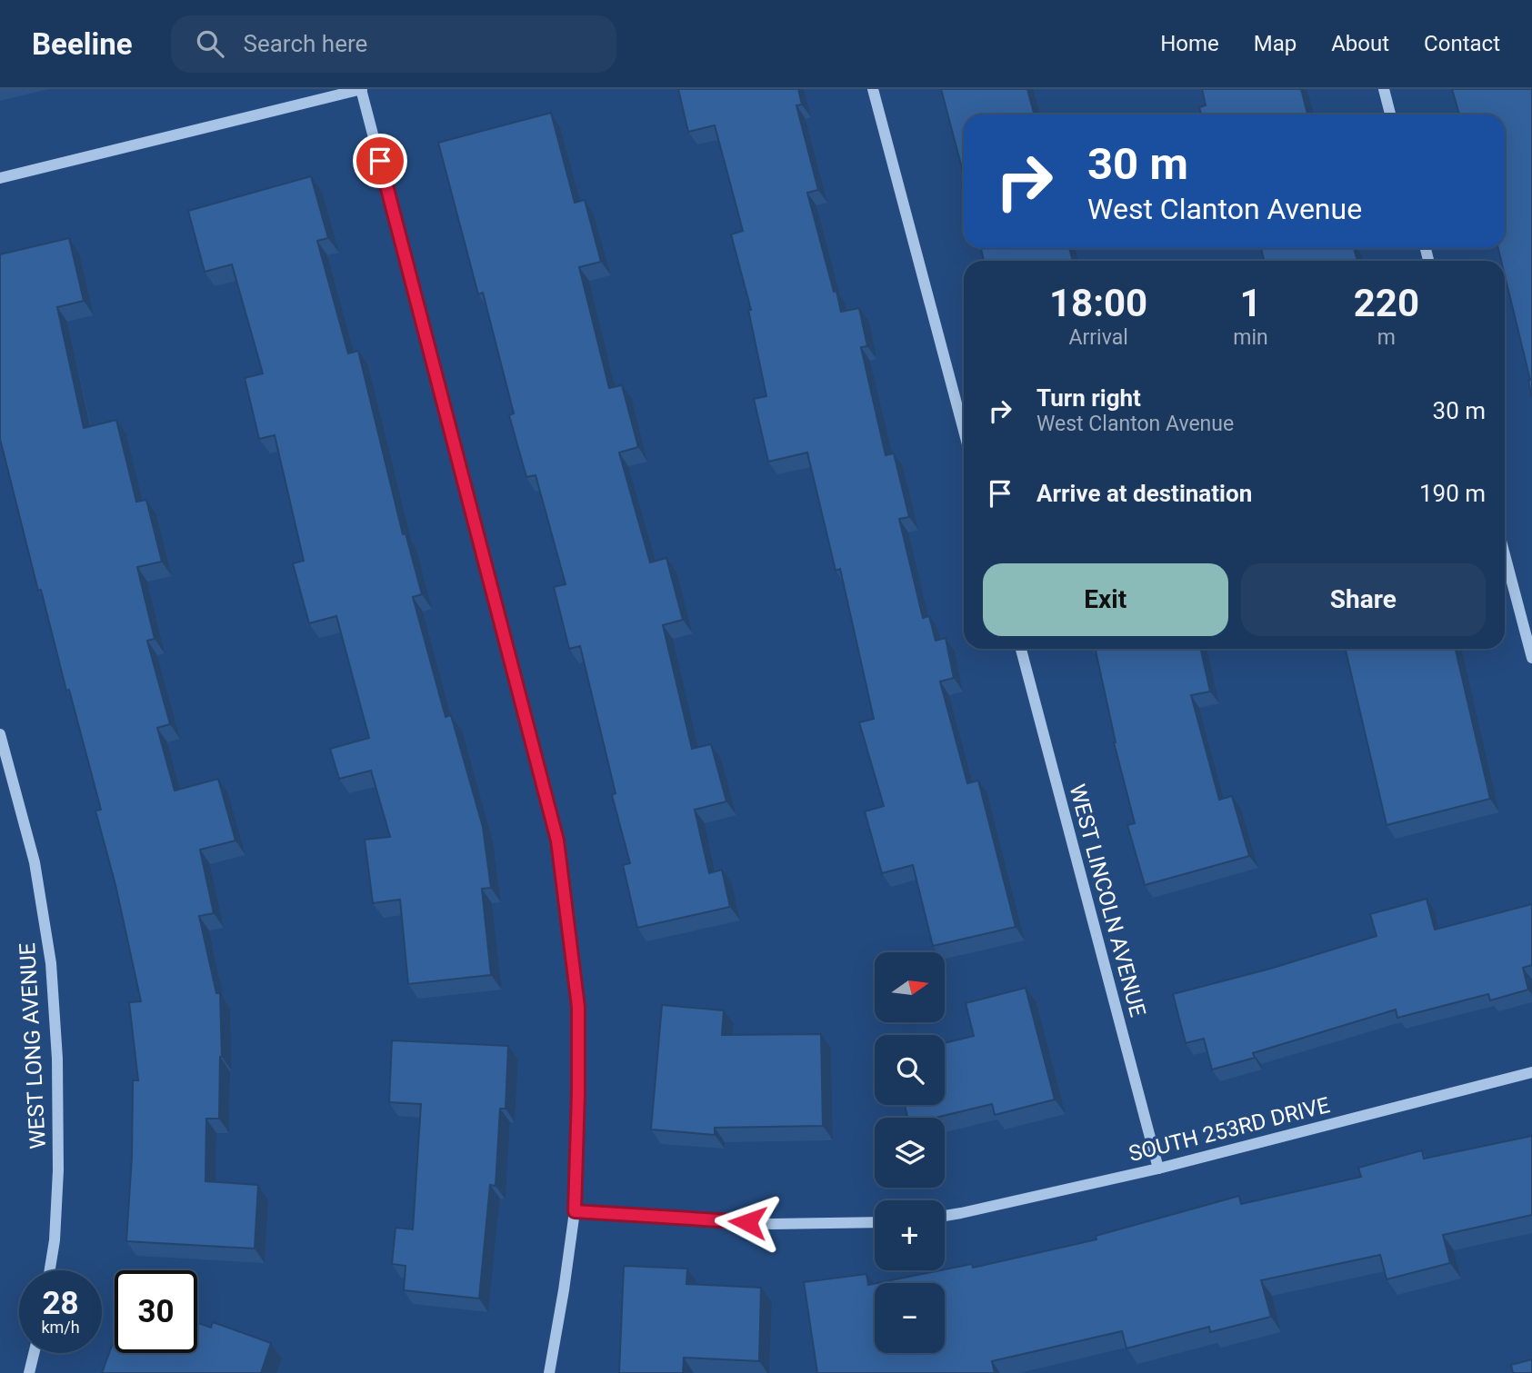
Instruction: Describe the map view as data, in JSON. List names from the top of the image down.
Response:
{
  "streets": {
    "street": ["WEST LINCOLN AVENUE", "WEST LONG AVENUE", "SOUTH 253RD DRIVE"]
  },
  "crossings": [
    ["WEST LINCOLN AVENUE", "SOUTH 253RD DRIVE"]
  ],
  "north": "right",
  "page": {
    "header": "Beeline",
    "search": "Search here",
    "nav": [
      "Home",
      "Map",
      "About",
      "Contact"
    ],
    "turn": ["30 m", "West Clanton Avenue"],
    "eta": [
      "18:00",
      "Arrival",
      "1",
      "min",
      "220",
      "m"
    ],
    "list": [
      {
        "name": "Turn right",
        "note": "West Clanton Avenue",
        "value": "30 m"
      },
      {
        "name": "Arrive at destination",
        "value": "190 m"
      }
    ],
    "buttons": ["Exit", "Share"],
    "map_buttons": ["+", "−"],
    "speed": "28 km/h",
    "limit": "30"
  }
}
